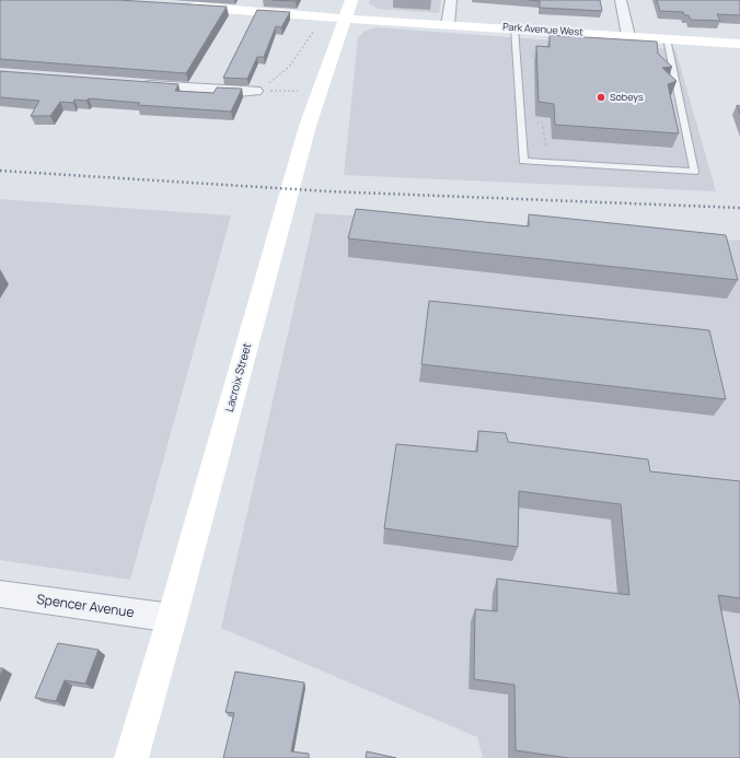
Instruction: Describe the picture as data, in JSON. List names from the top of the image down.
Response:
{
  "streets": {
    "main road": ["Park Avenue West", "Lacroix Street"],
    "street": ["Spencer Avenue"]
  },
  "crossings": [
    ["Park Avenue West", "Lacroix Street"],
    ["Lacroix Street", "Spencer Avenue"]
  ],
  "places": ["Sobeys"]
}
